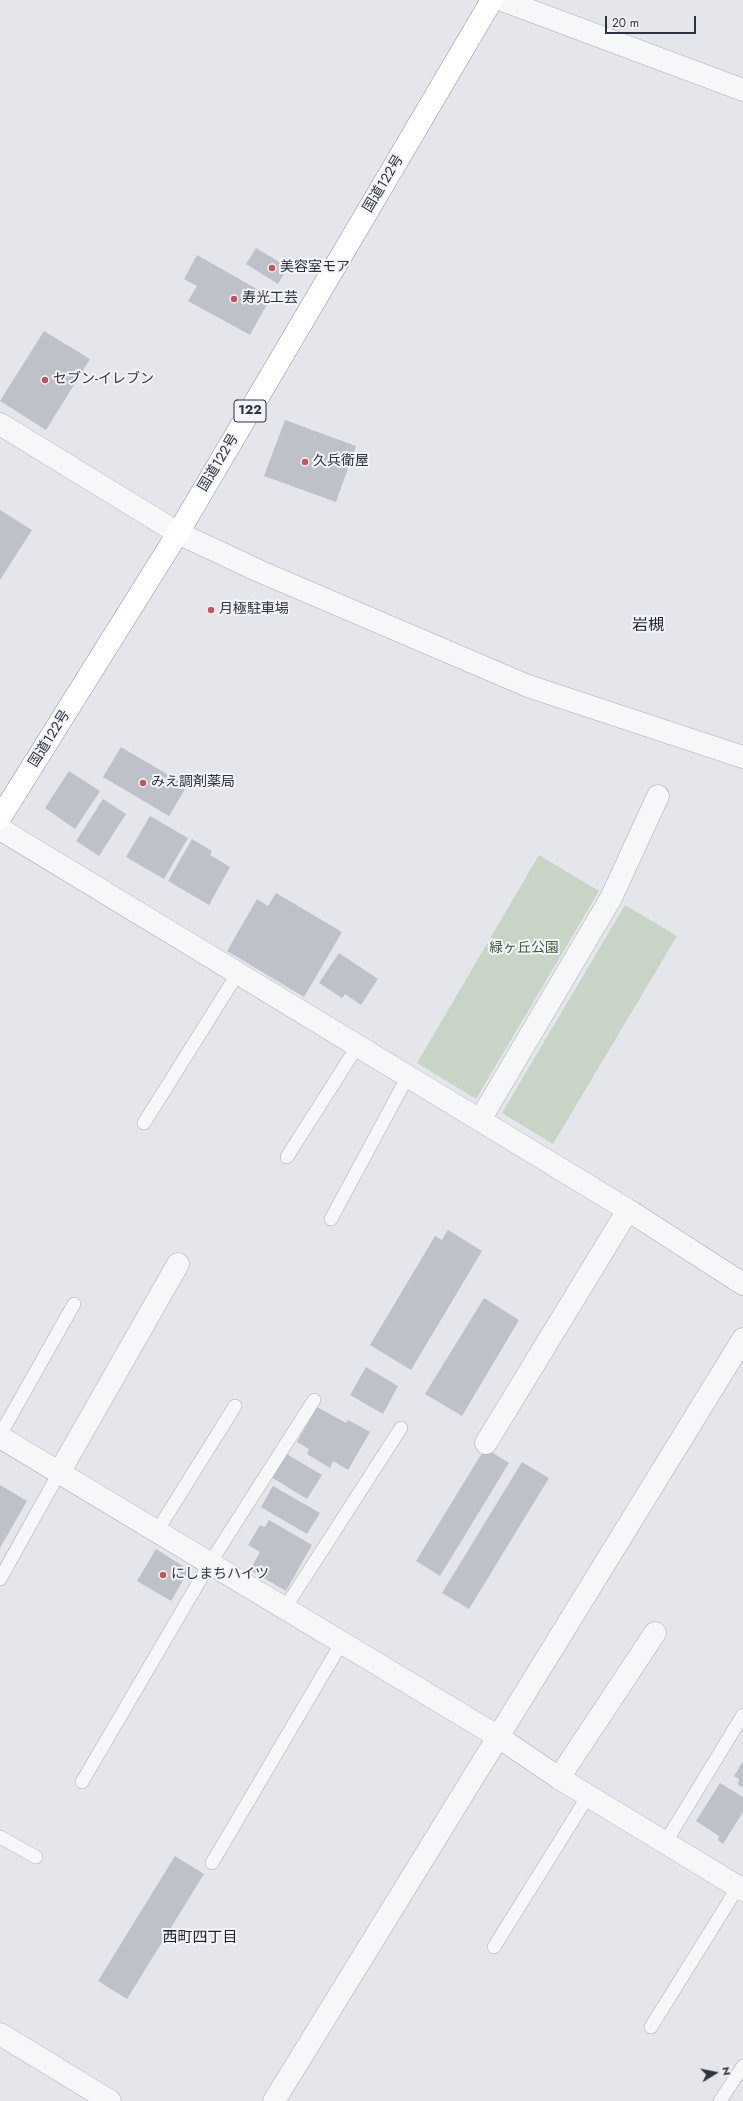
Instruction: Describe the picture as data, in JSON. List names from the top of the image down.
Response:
{
  "streets": {
    "highway": ["国道122号", "122"]
  },
  "districts": ["岩槻", "西町四丁目"],
  "parks": ["緑ヶ丘公園"],
  "places": [
    "美容室モア",
    "寿光工芸",
    "セブン-イレブン",
    "久兵衛屋",
    "月極駐車場",
    "みえ調剤薬局",
    "にしまちハイツ"
  ],
  "scale_bar": "20 m",
  "north": "right"
}
